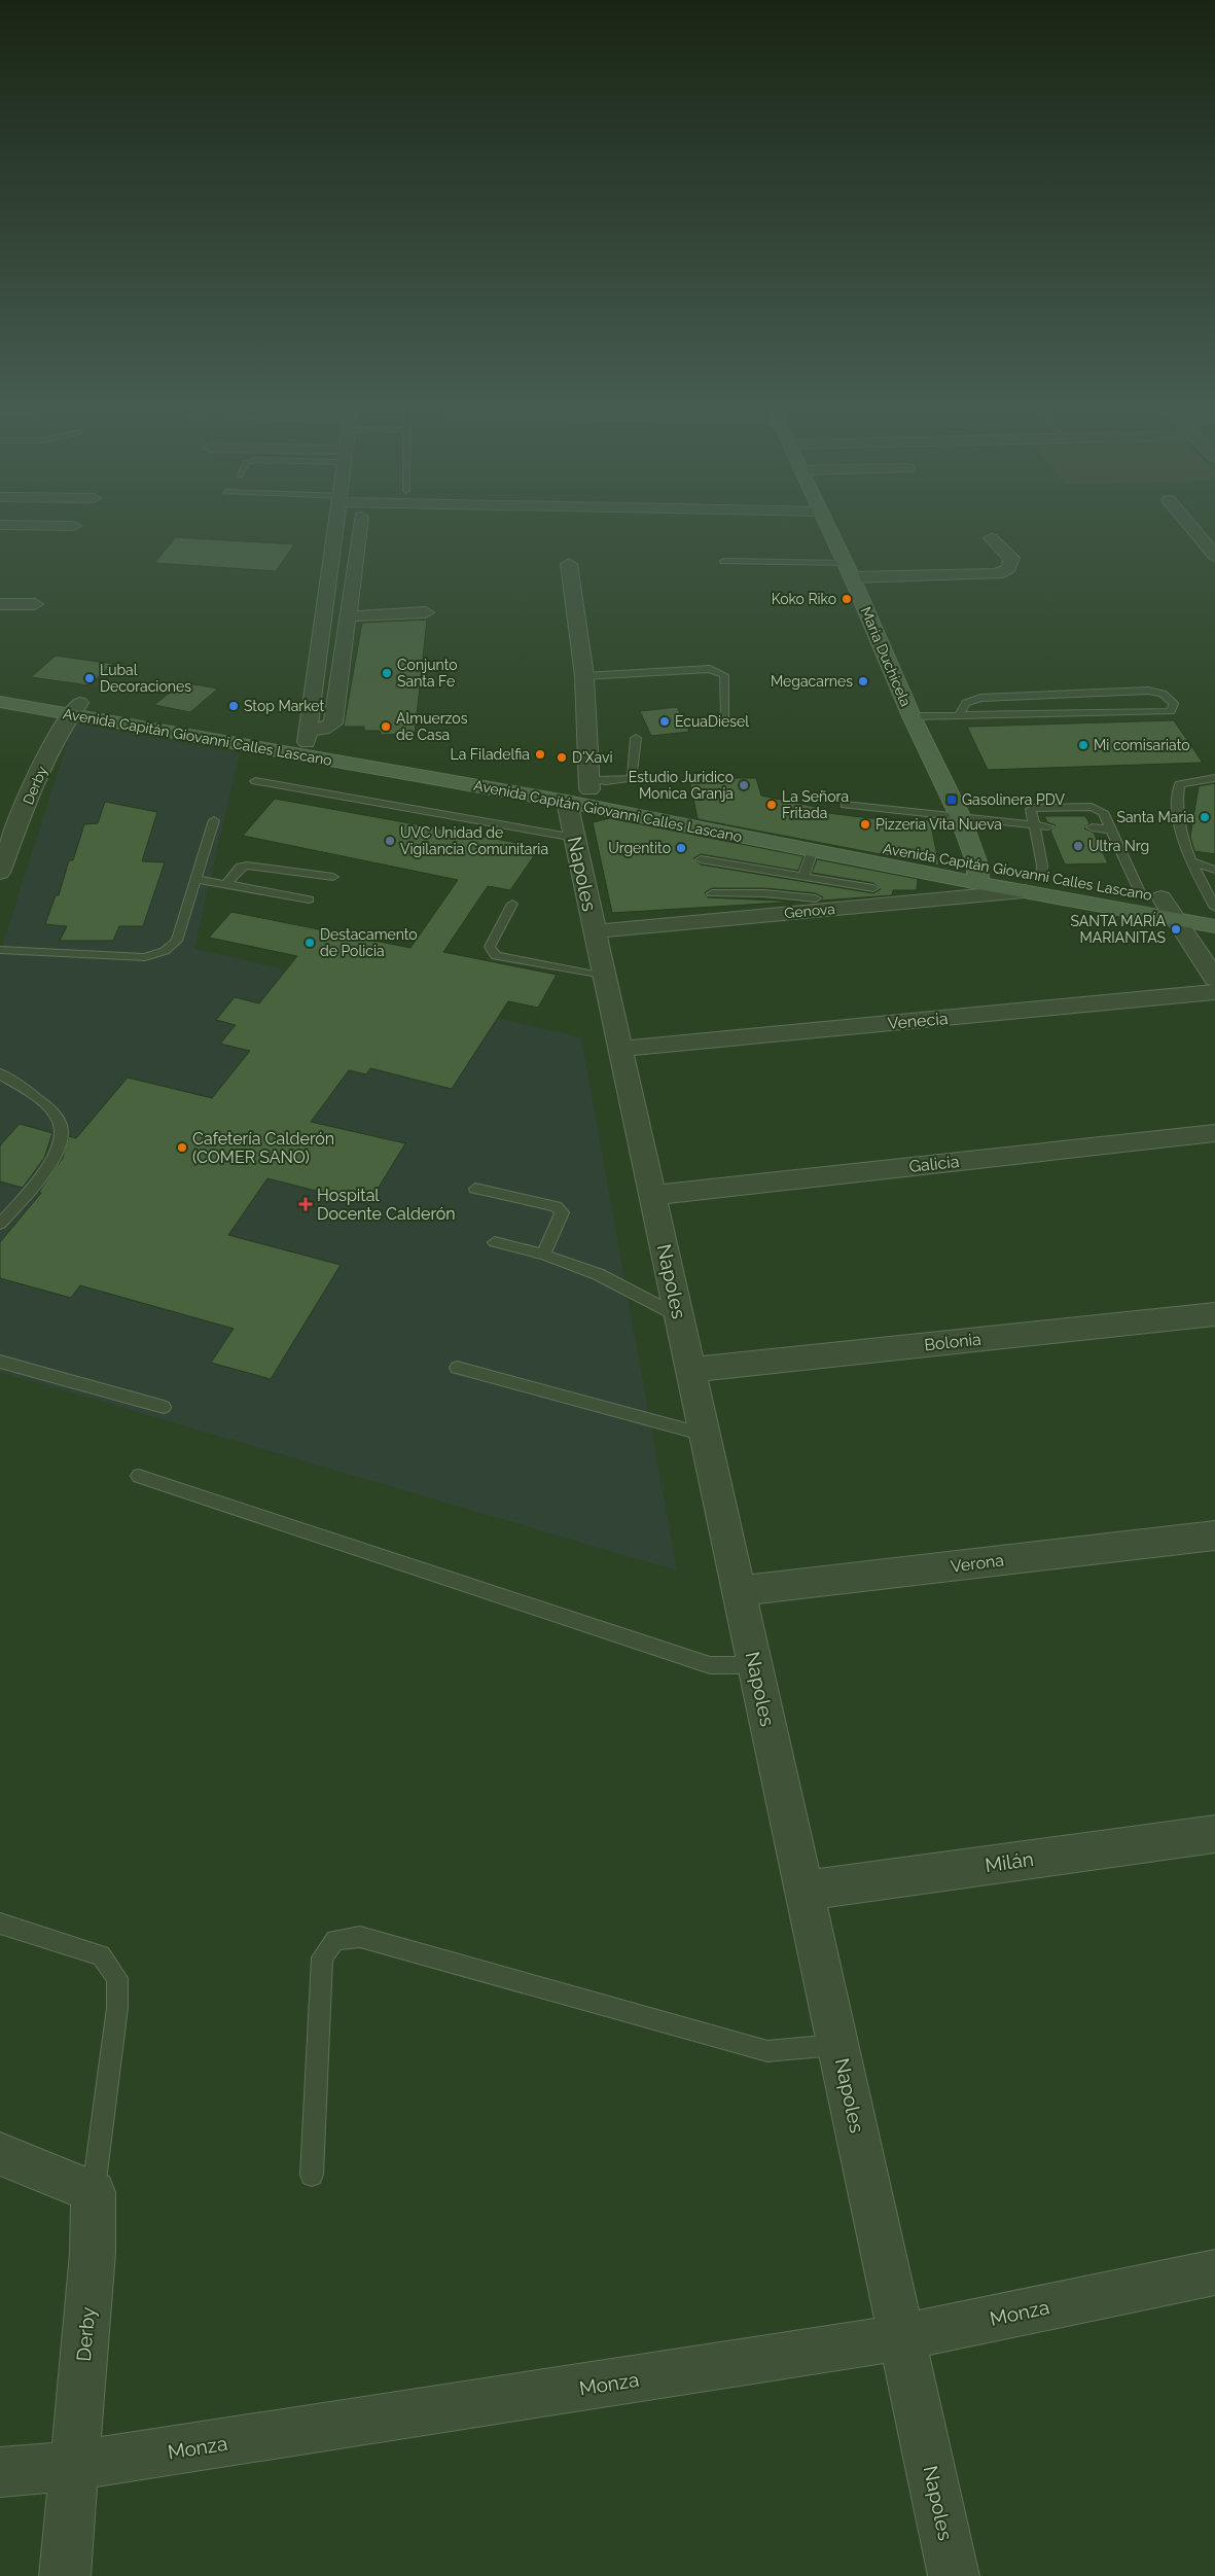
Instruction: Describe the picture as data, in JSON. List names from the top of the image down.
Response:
{
  "streets": {
    "main road": ["Maria Duchicela", "Avenida Capitán Giovanni Calles Lascano"],
    "street": [
      "Derby",
      "Napoles",
      "Genova",
      "Venecia",
      "Galicia",
      "Bolonia",
      "Verona",
      "Milán",
      "Monza"
    ]
  },
  "crossings": [
    ["Maria Duchicela", "Avenida Capitán Giovanni Calles Lascano"],
    ["Avenida Capitán Giovanni Calles Lascano", "Derby"],
    ["Avenida Capitán Giovanni Calles Lascano", "Napoles"],
    ["Avenida Capitán Giovanni Calles Lascano", "Genova"],
    ["Derby", "Monza"],
    ["Napoles", "Genova"],
    ["Napoles", "Venecia"],
    ["Napoles", "Galicia"],
    ["Napoles", "Bolonia"],
    ["Napoles", "Verona"],
    ["Napoles", "Milán"],
    ["Napoles", "Monza"]
  ],
  "places": {
    "other": [
      "Koko Riko",
      "Conjunto Santa Fe",
      "Lubal Decoraciones",
      "Megacarnes",
      "Stop Market",
      "EcuaDiesel",
      "Almuerzos de Casa",
      "Mi comisariato",
      "La Filadelfia",
      "D'Xavi",
      "Estudio Juridico Monica Granja",
      "La Señora Fritada",
      "Santa Maria",
      "Pizzeria Vita Nueva",
      "UVC Unidad de Vigilancia Comunitaria",
      "Ultra Nrg",
      "Urgentito",
      "SANTA MARÍA MARIANITAS",
      "Destacamento de Policia",
      "Cafetería Calderón (COMER SANO)"
    ],
    "transit": ["Gasolinera PDV"],
    "health": ["Hospital Docente Calderón"]
  }
}
